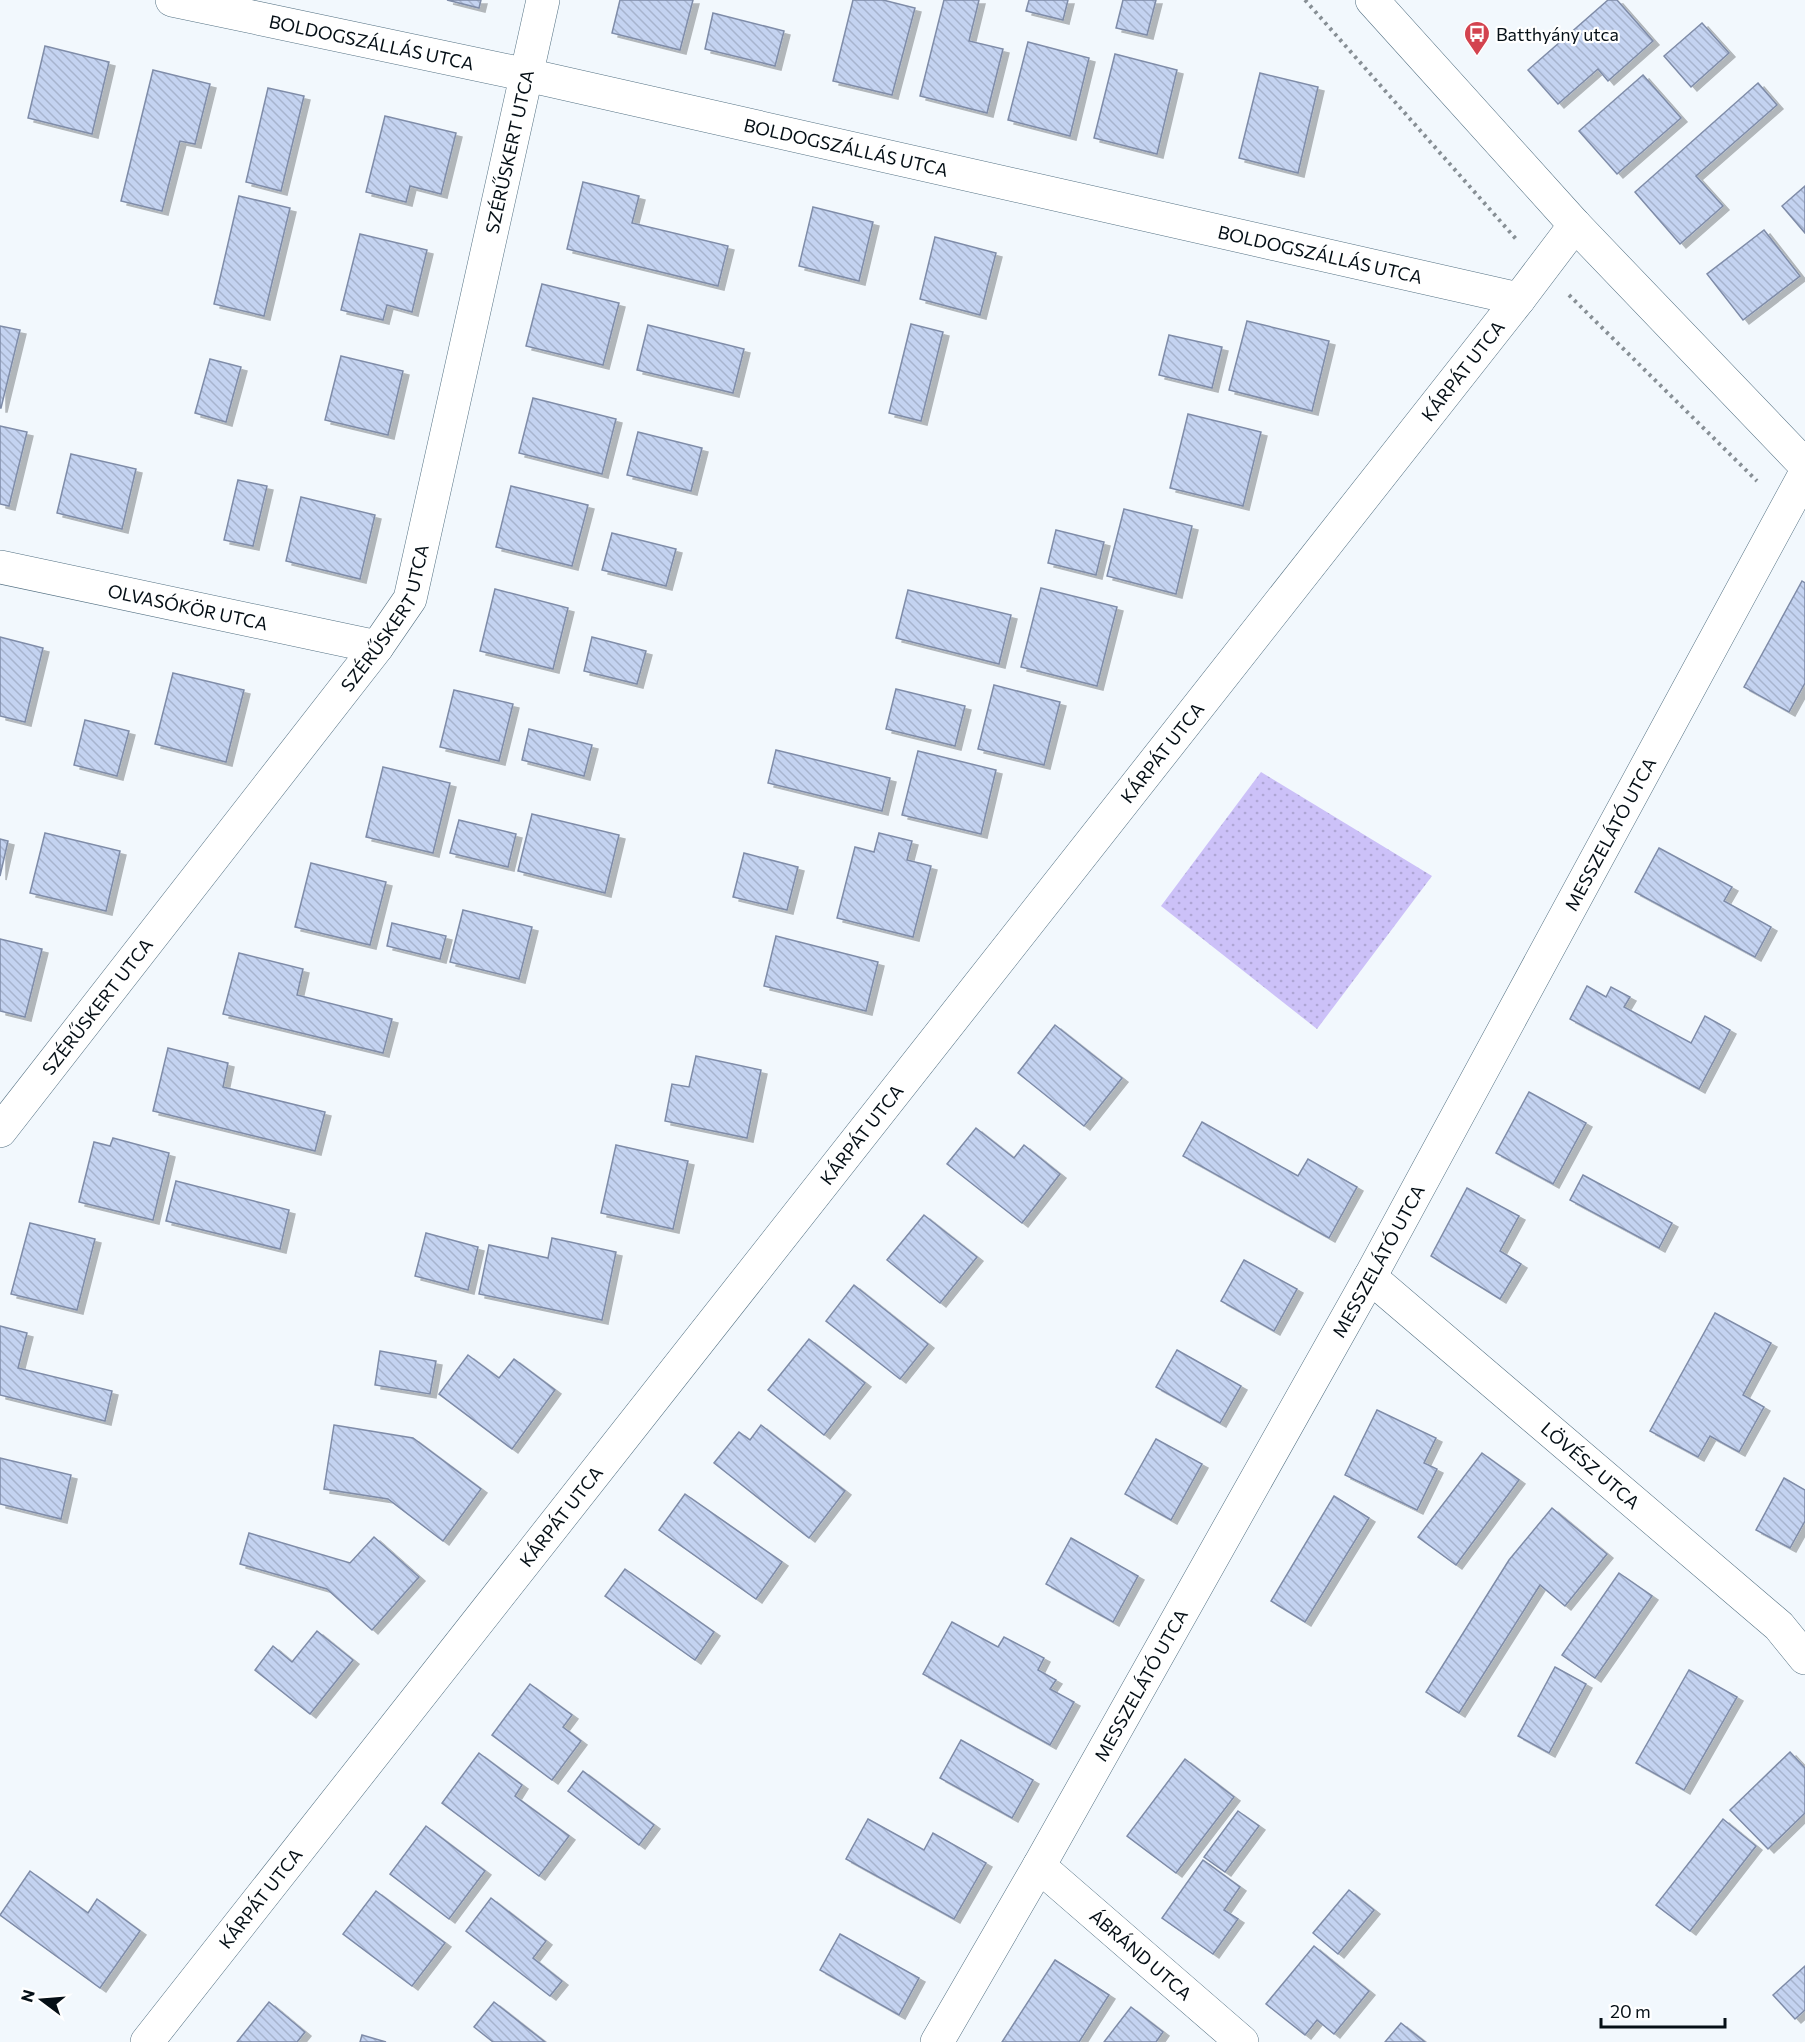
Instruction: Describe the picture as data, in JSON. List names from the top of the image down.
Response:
{
  "streets": {
    "street": [
      "BOLDOGSZÁLLÁS UTCA",
      "SZÉRŰSKERT UTCA",
      "KÁRPÁT UTCA",
      "OLVASÓKÖR UTCA",
      "MESSZELÁTÓ UTCA",
      "LÖVÉSZ UTCA",
      "ÁBRÁND UTCA"
    ]
  },
  "crossings": [
    ["BOLDOGSZÁLLÁS UTCA", "SZÉRŰSKERT UTCA"],
    ["BOLDOGSZÁLLÁS UTCA", "KÁRPÁT UTCA"],
    ["SZÉRŰSKERT UTCA", "OLVASÓKÖR UTCA"],
    ["MESSZELÁTÓ UTCA", "LÖVÉSZ UTCA"],
    ["MESSZELÁTÓ UTCA", "ÁBRÁND UTCA"]
  ],
  "places": {
    "bus stop": ["Batthyány utca"]
  },
  "scale_bar": "20 m",
  "north": "left"
}
